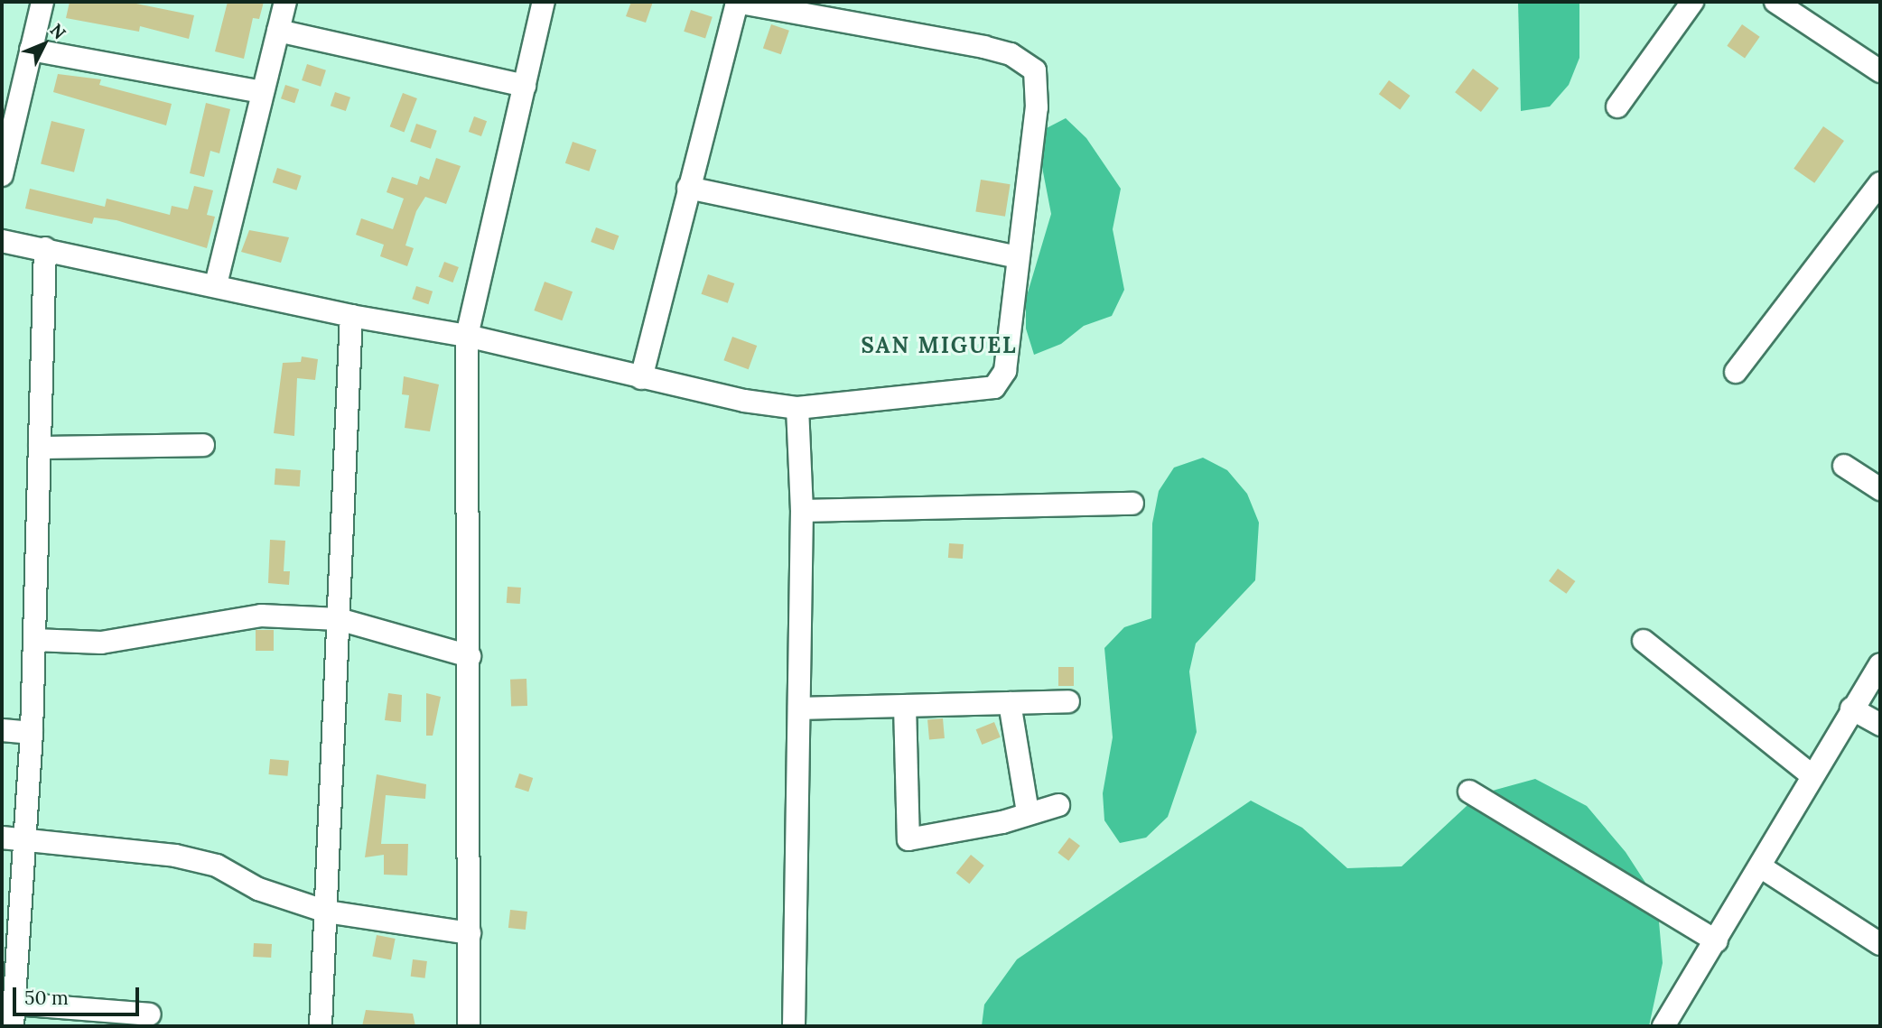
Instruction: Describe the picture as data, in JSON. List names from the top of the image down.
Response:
{
  "districts": ["SAN MIGUEL"],
  "scale_bar": "50 m",
  "north": "top right"
}
